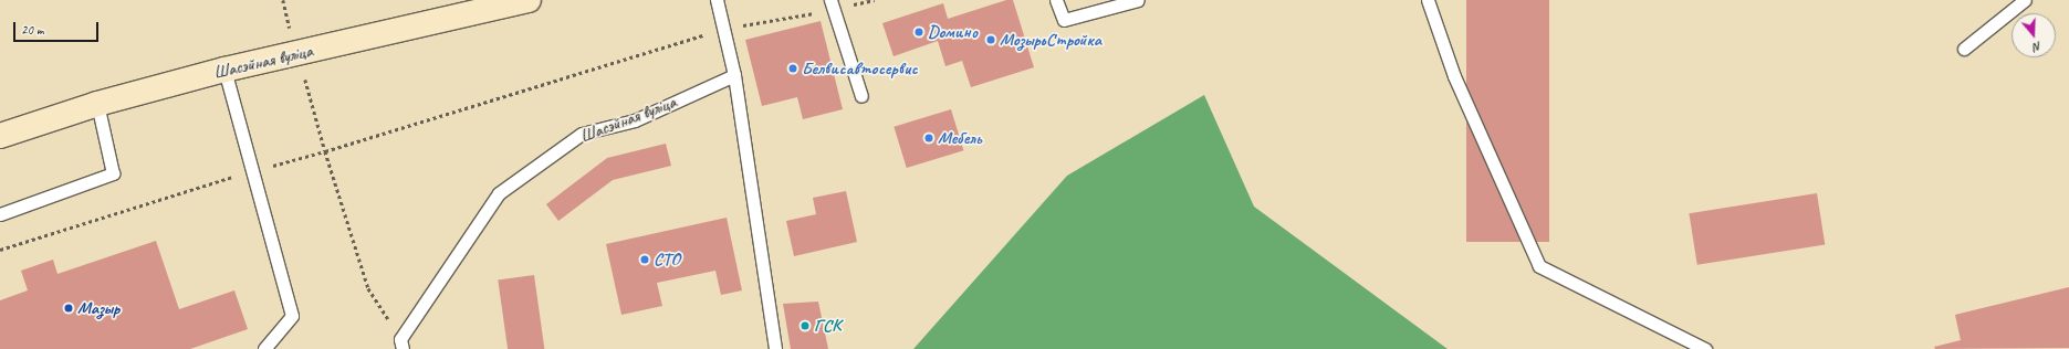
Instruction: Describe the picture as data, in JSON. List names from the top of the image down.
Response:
{
  "streets": {
    "main road": ["Шасэйная вуліца"]
  },
  "places": [
    "Dомино",
    "МозырьСтройка",
    "Белвисавтосервис",
    "Мебель",
    "СТО",
    "Мазыр",
    "ГСК"
  ],
  "scale_bar": "20 m",
  "north": "bottom"
}
